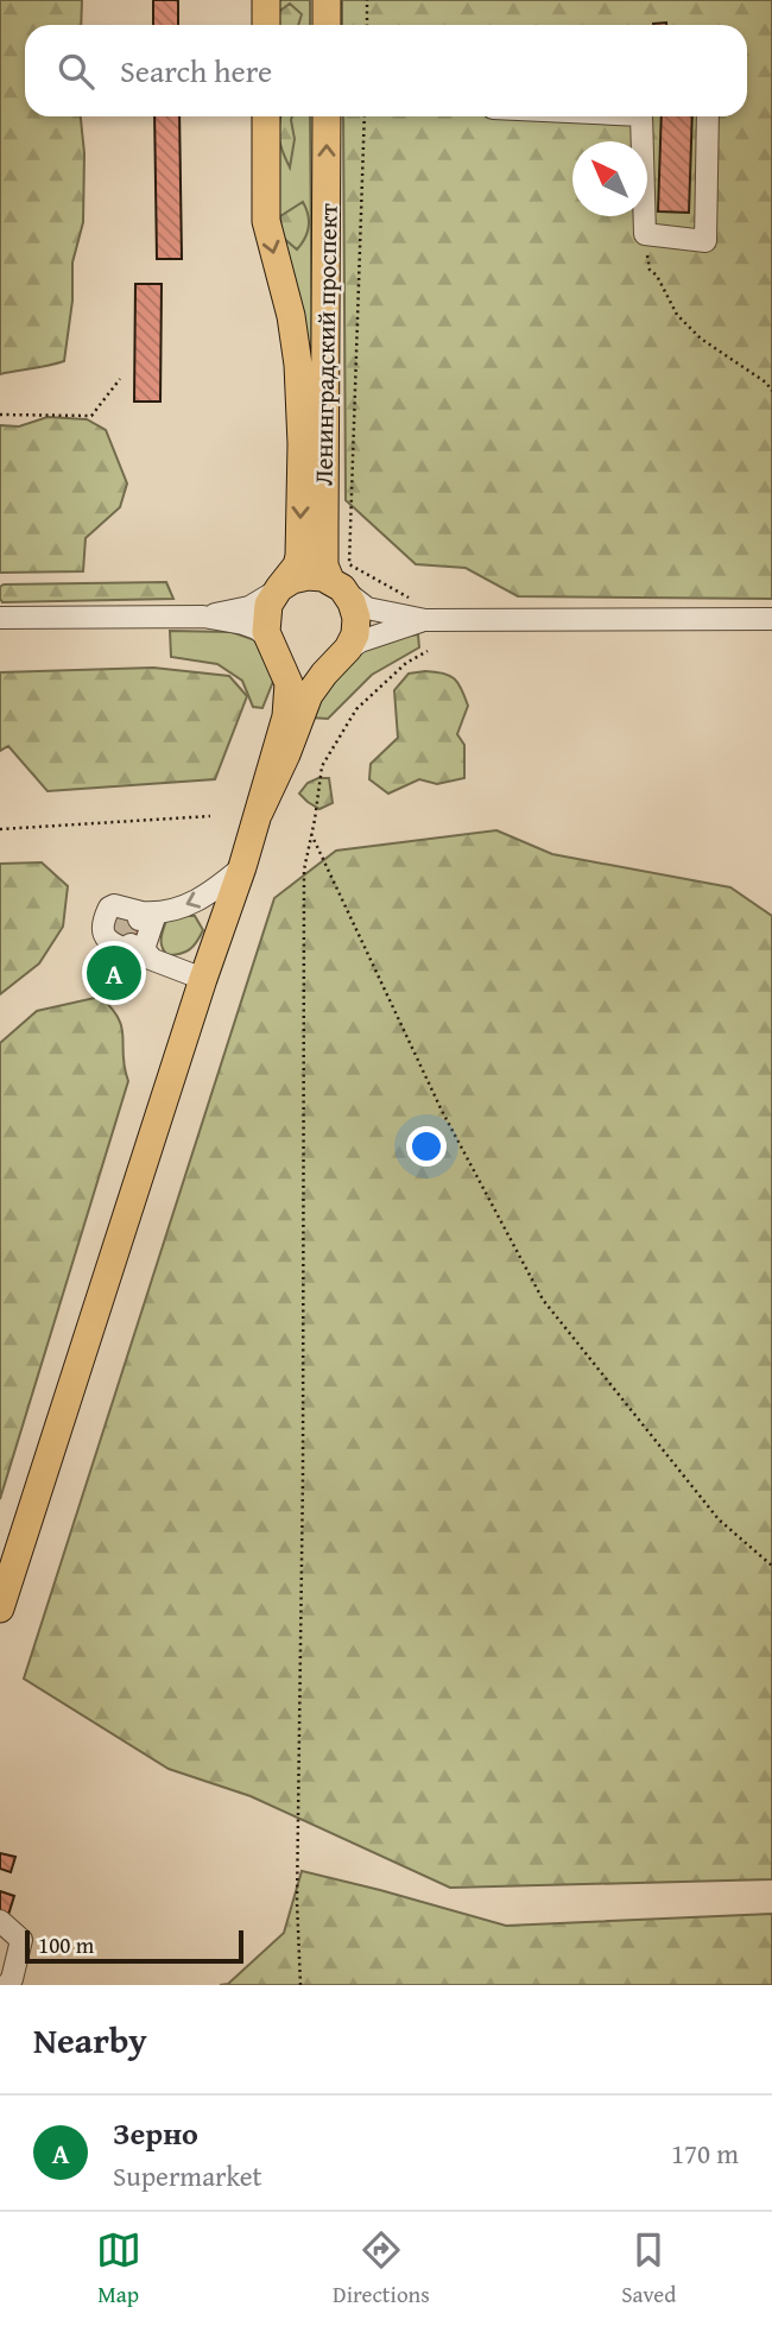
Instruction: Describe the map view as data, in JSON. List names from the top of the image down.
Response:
{
  "streets": {
    "main road": ["Ленинградский проспект"]
  },
  "scale_bar": "100 m",
  "north": "top left",
  "page": {
    "search": "Search here",
    "pins": "A",
    "scale": "100 m",
    "heading": "Nearby",
    "list": [
      {
        "mark": "A",
        "name": "Зерно",
        "note": "Supermarket",
        "value": "170 m"
      }
    ],
    "nav": ["Map", "Directions", "Saved"]
  }
}
